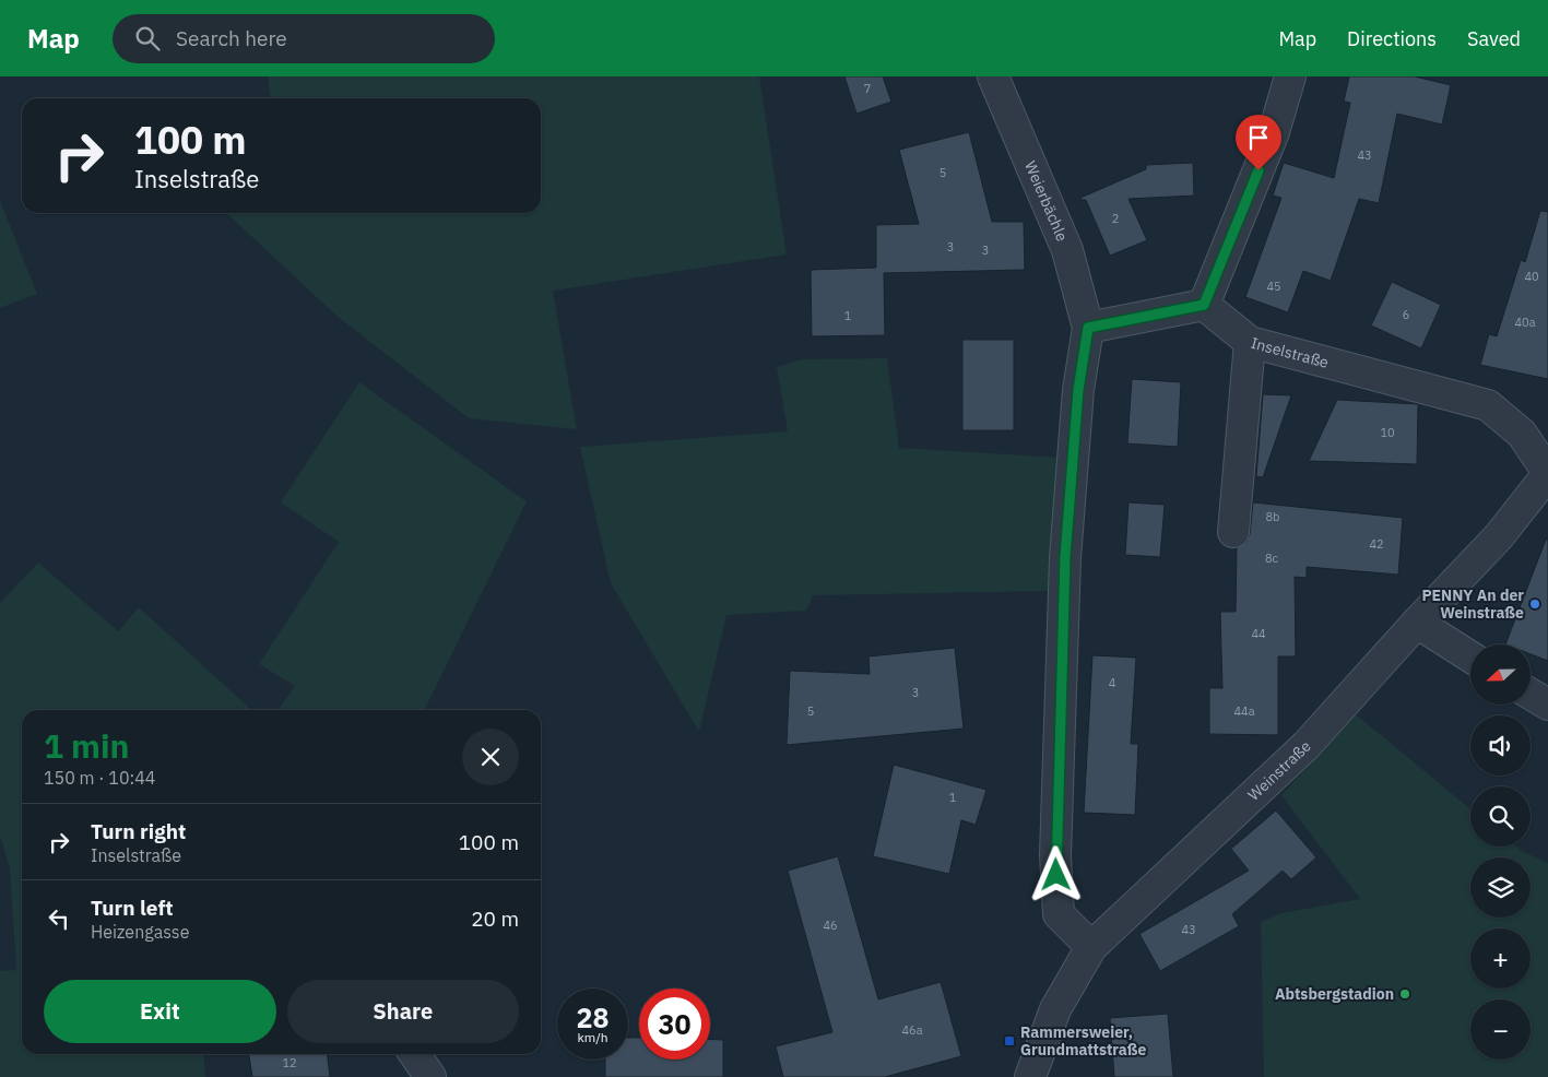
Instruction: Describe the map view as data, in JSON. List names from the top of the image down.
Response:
{
  "streets": {
    "street": ["Weierbächle", "Inselstraße", "Weinstraße"]
  },
  "crossings": [
    ["Inselstraße", "Weinstraße"]
  ],
  "places": {
    "other": ["PENNY An der Weinstraße", "Abtsbergstadion"],
    "transit": ["Rammersweier, Grundmattstraße"]
  },
  "house_numbers": [
    "7",
    "43",
    "5",
    "2",
    "3",
    "3",
    "40",
    "45",
    "6",
    "1",
    "40a",
    "10",
    "8b",
    "42",
    "8c",
    "44",
    "4",
    "3",
    "5",
    "44a",
    "1",
    "46",
    "43",
    "46a",
    "12"
  ],
  "north": "left",
  "page": {
    "header": "Map",
    "search": "Search here",
    "nav": ["Map", "Directions", "Saved"],
    "turn": ["100 m", "Inselstraße"],
    "map_buttons": ["+", "−"],
    "heading": ["1 min", "150 m · 10:44"],
    "list": [
      {
        "name": "Turn right",
        "note": "Inselstraße",
        "value": "100 m"
      },
      {
        "name": "Turn left",
        "note": "Heizengasse",
        "value": "20 m"
      }
    ],
    "buttons": ["Exit", "Share"],
    "speed": "28 km/h",
    "limit": "30"
  }
}
